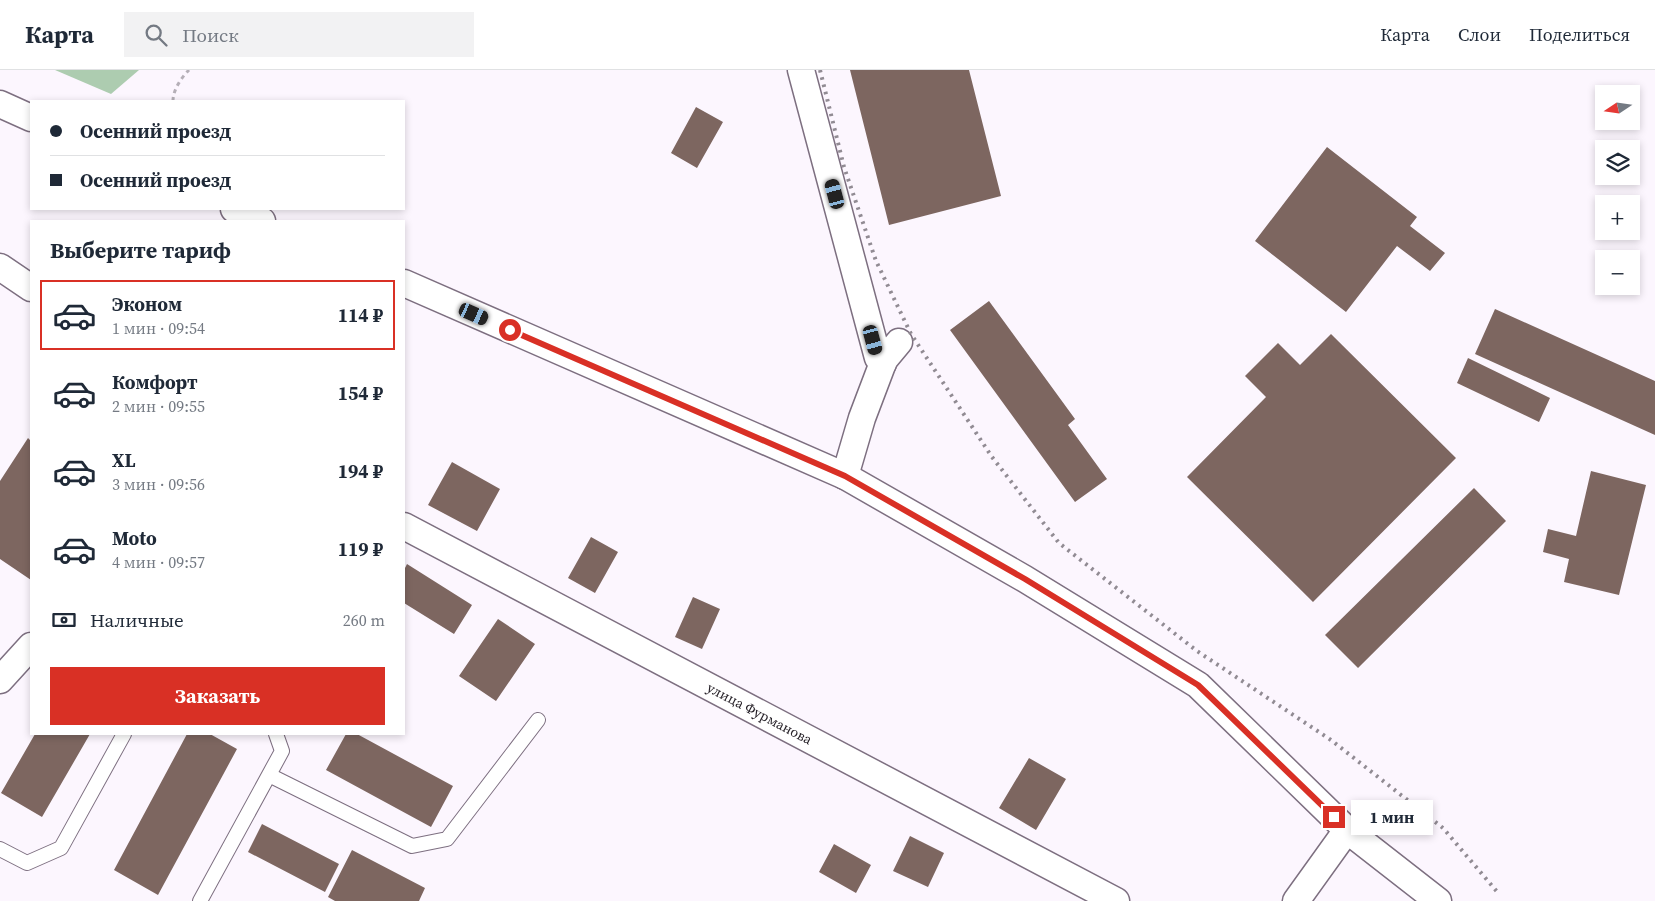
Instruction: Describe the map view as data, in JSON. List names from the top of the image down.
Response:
{
  "streets": {
    "street": ["улица Фурманова"]
  },
  "north": "left",
  "page": {
    "header": "Карта",
    "search": "Поиск",
    "nav": ["Карта", "Слои", "Поделиться"],
    "map_buttons": ["+", "−"],
    "banner": ["Осенний проезд", "Осенний проезд"],
    "heading": "Выберите тариф",
    "list": [
      {
        "name": "Эконом",
        "note": "1 мин · 09:54",
        "value": "114 ₽"
      },
      {
        "name": "Комфорт",
        "note": "2 мин · 09:55",
        "value": "154 ₽"
      },
      {
        "name": "XL",
        "note": "3 мин · 09:56",
        "value": "194 ₽"
      },
      {
        "name": "Moto",
        "note": "4 мин · 09:57",
        "value": "119 ₽"
      }
    ],
    "pay": ["Наличные", "260 m"],
    "buttons": "Заказать",
    "bubble": "1 мин"
  }
}
